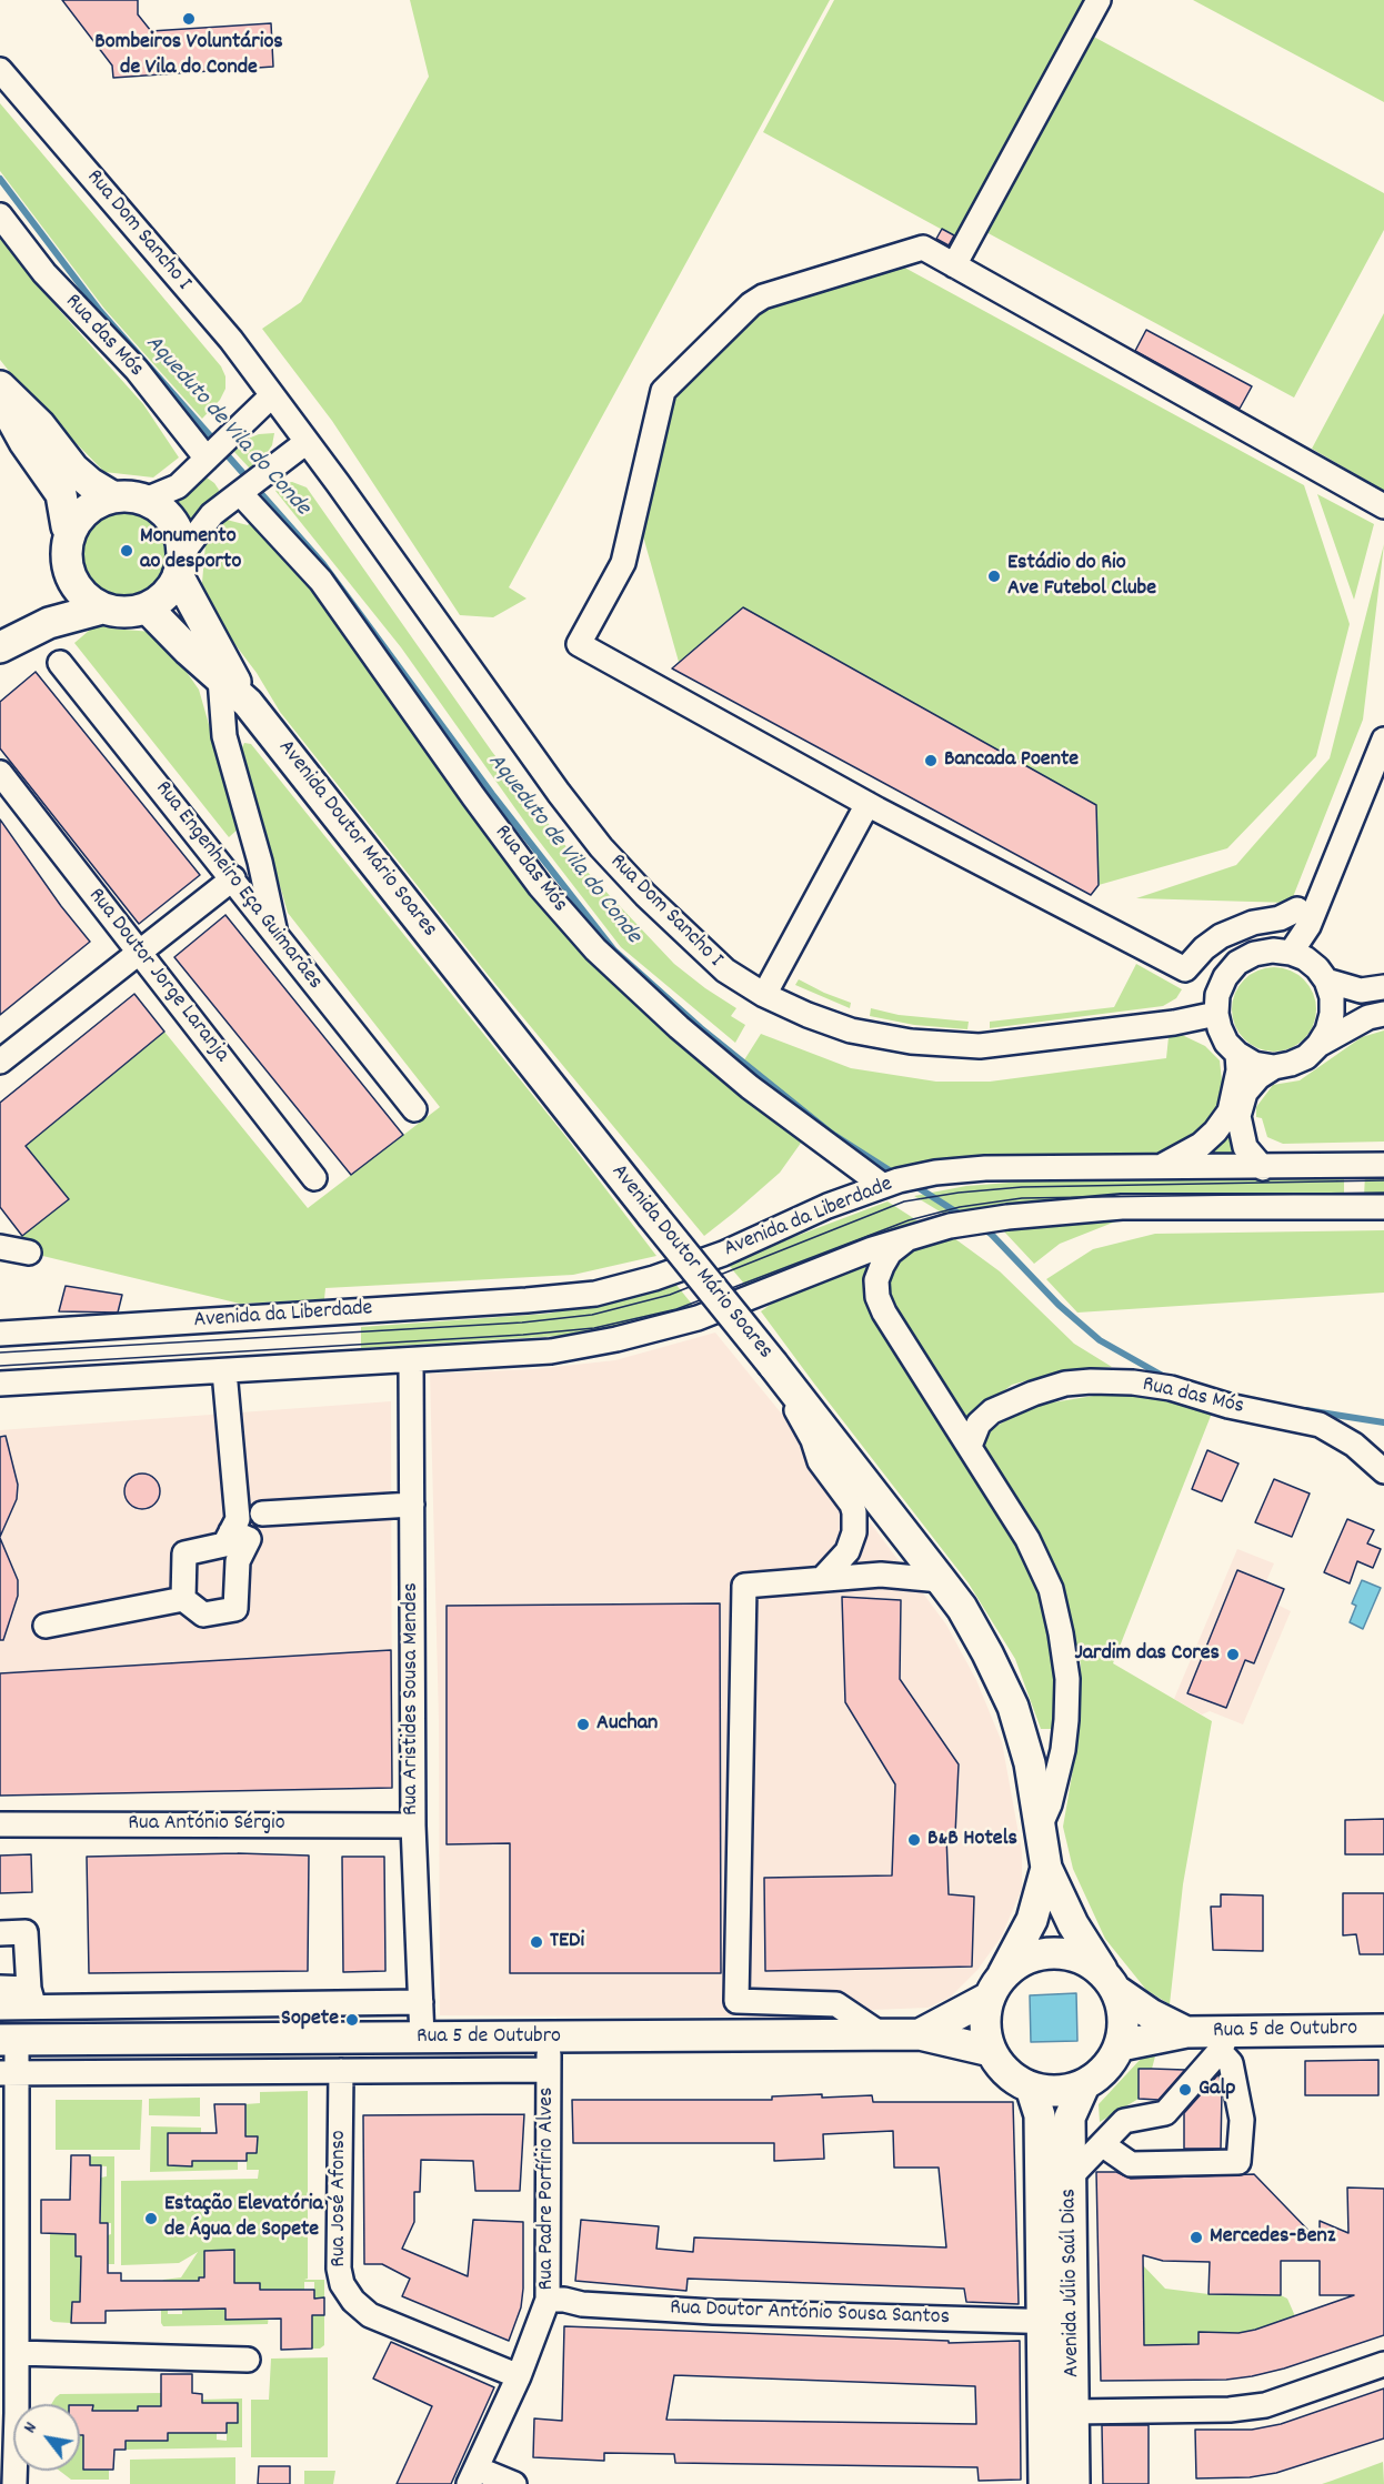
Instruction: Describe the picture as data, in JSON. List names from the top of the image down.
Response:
{
  "streets": {
    "main road": ["Avenida Doutor Mário Soares", "Rua 5 de Outubro", "Avenida Júlio Saúl Dias"],
    "street": [
      "Rua Dom Sancho I",
      "Rua das Mós",
      "Rua Engenheiro Eça Guimarães",
      "Rua Doutor Jorge Laranja",
      "Avenida da Liberdade",
      "Rua Aristides Sousa Mendes",
      "Rua António Sérgio",
      "Rua Padre Porfírio Alves",
      "Rua José Afonso",
      "Rua Doutor António Sousa Santos"
    ]
  },
  "crossings": [
    ["Rua das Mós", "Avenida da Liberdade"],
    ["Avenida Doutor Mário Soares", "Rua 5 de Outubro"],
    ["Avenida Doutor Mário Soares", "Avenida Júlio Saúl Dias"],
    ["Rua Aristides Sousa Mendes", "Rua António Sérgio"],
    ["Rua Aristides Sousa Mendes", "Rua 5 de Outubro"],
    ["Rua 5 de Outubro", "Rua Padre Porfírio Alves"],
    ["Rua 5 de Outubro", "Rua José Afonso"],
    ["Rua 5 de Outubro", "Avenida Júlio Saúl Dias"],
    ["Rua Padre Porfírio Alves", "Rua José Afonso"],
    ["Rua Padre Porfírio Alves", "Rua Doutor António Sousa Santos"],
    ["Avenida Júlio Saúl Dias", "Rua Doutor António Sousa Santos"]
  ],
  "water": ["Aqueduto de Vila do Conde"],
  "places": [
    "Bombeiros Voluntários de Vila do Conde",
    "Monumento ao desporto",
    "Estádio do Rio Ave Futebol Clube",
    "Bancada Poente",
    "Jardim das Cores",
    "Auchan",
    "B&B Hotels",
    "TEDi",
    "Sopete",
    "Galp",
    "Estação Elevatória de Água de Sopete",
    "Mercedes-Benz"
  ],
  "north": "top left"
}
